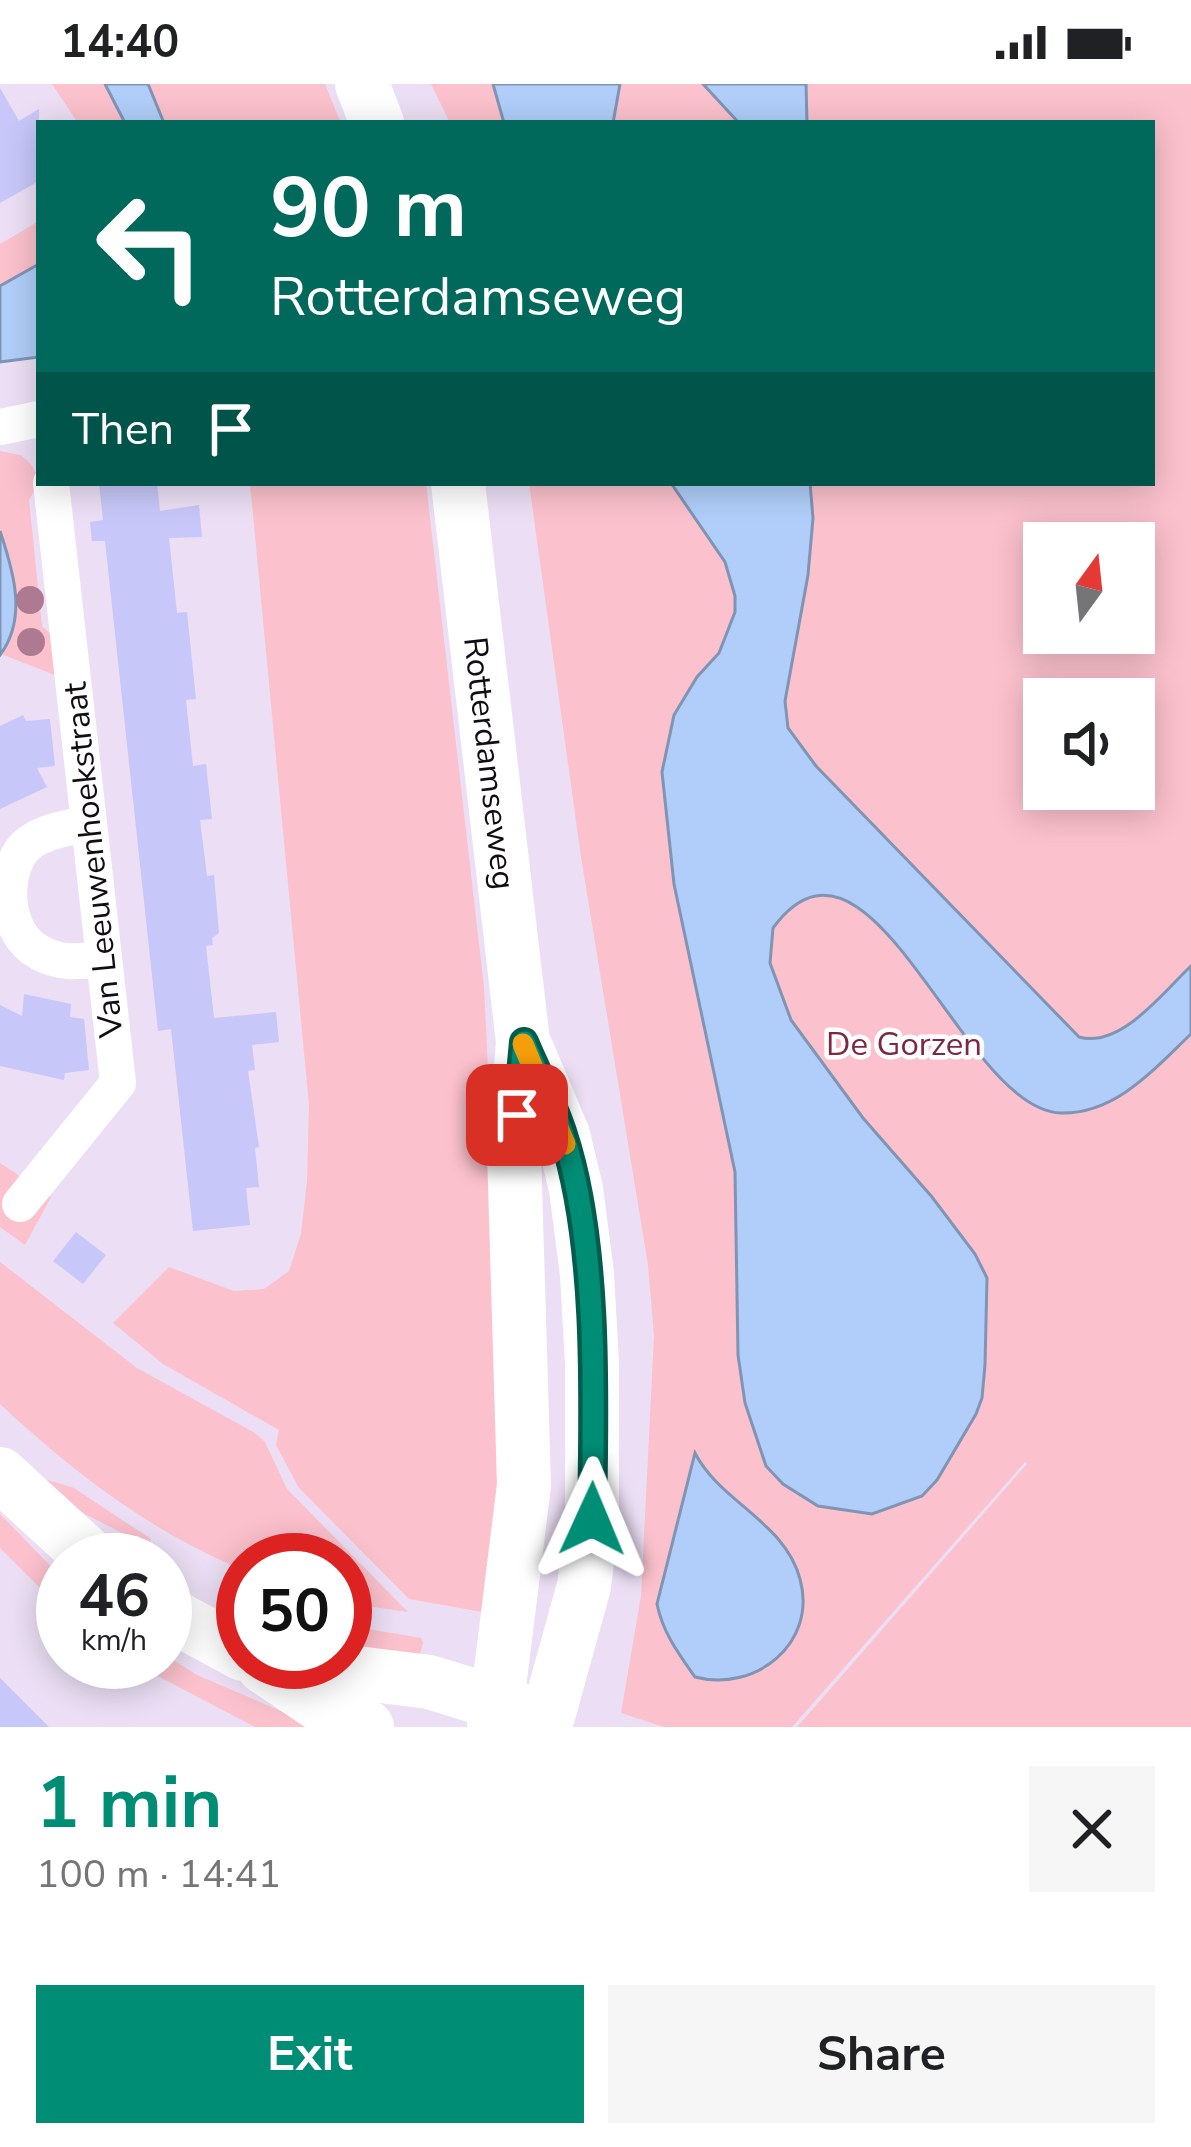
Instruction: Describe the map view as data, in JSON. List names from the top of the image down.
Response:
{
  "streets": {
    "main road": ["Rotterdamseweg"],
    "street": ["Van Leeuwenhoekstraat"]
  },
  "parks": ["De Gorzen"],
  "north": "top",
  "page": {
    "status": "14:40",
    "turn": ["90 m", "Rotterdamseweg"],
    "then": "Then",
    "speed": "46 km/h",
    "limit": "50",
    "heading": ["1 min", "100 m · 14:41"],
    "buttons": ["Exit", "Share"]
  }
}
